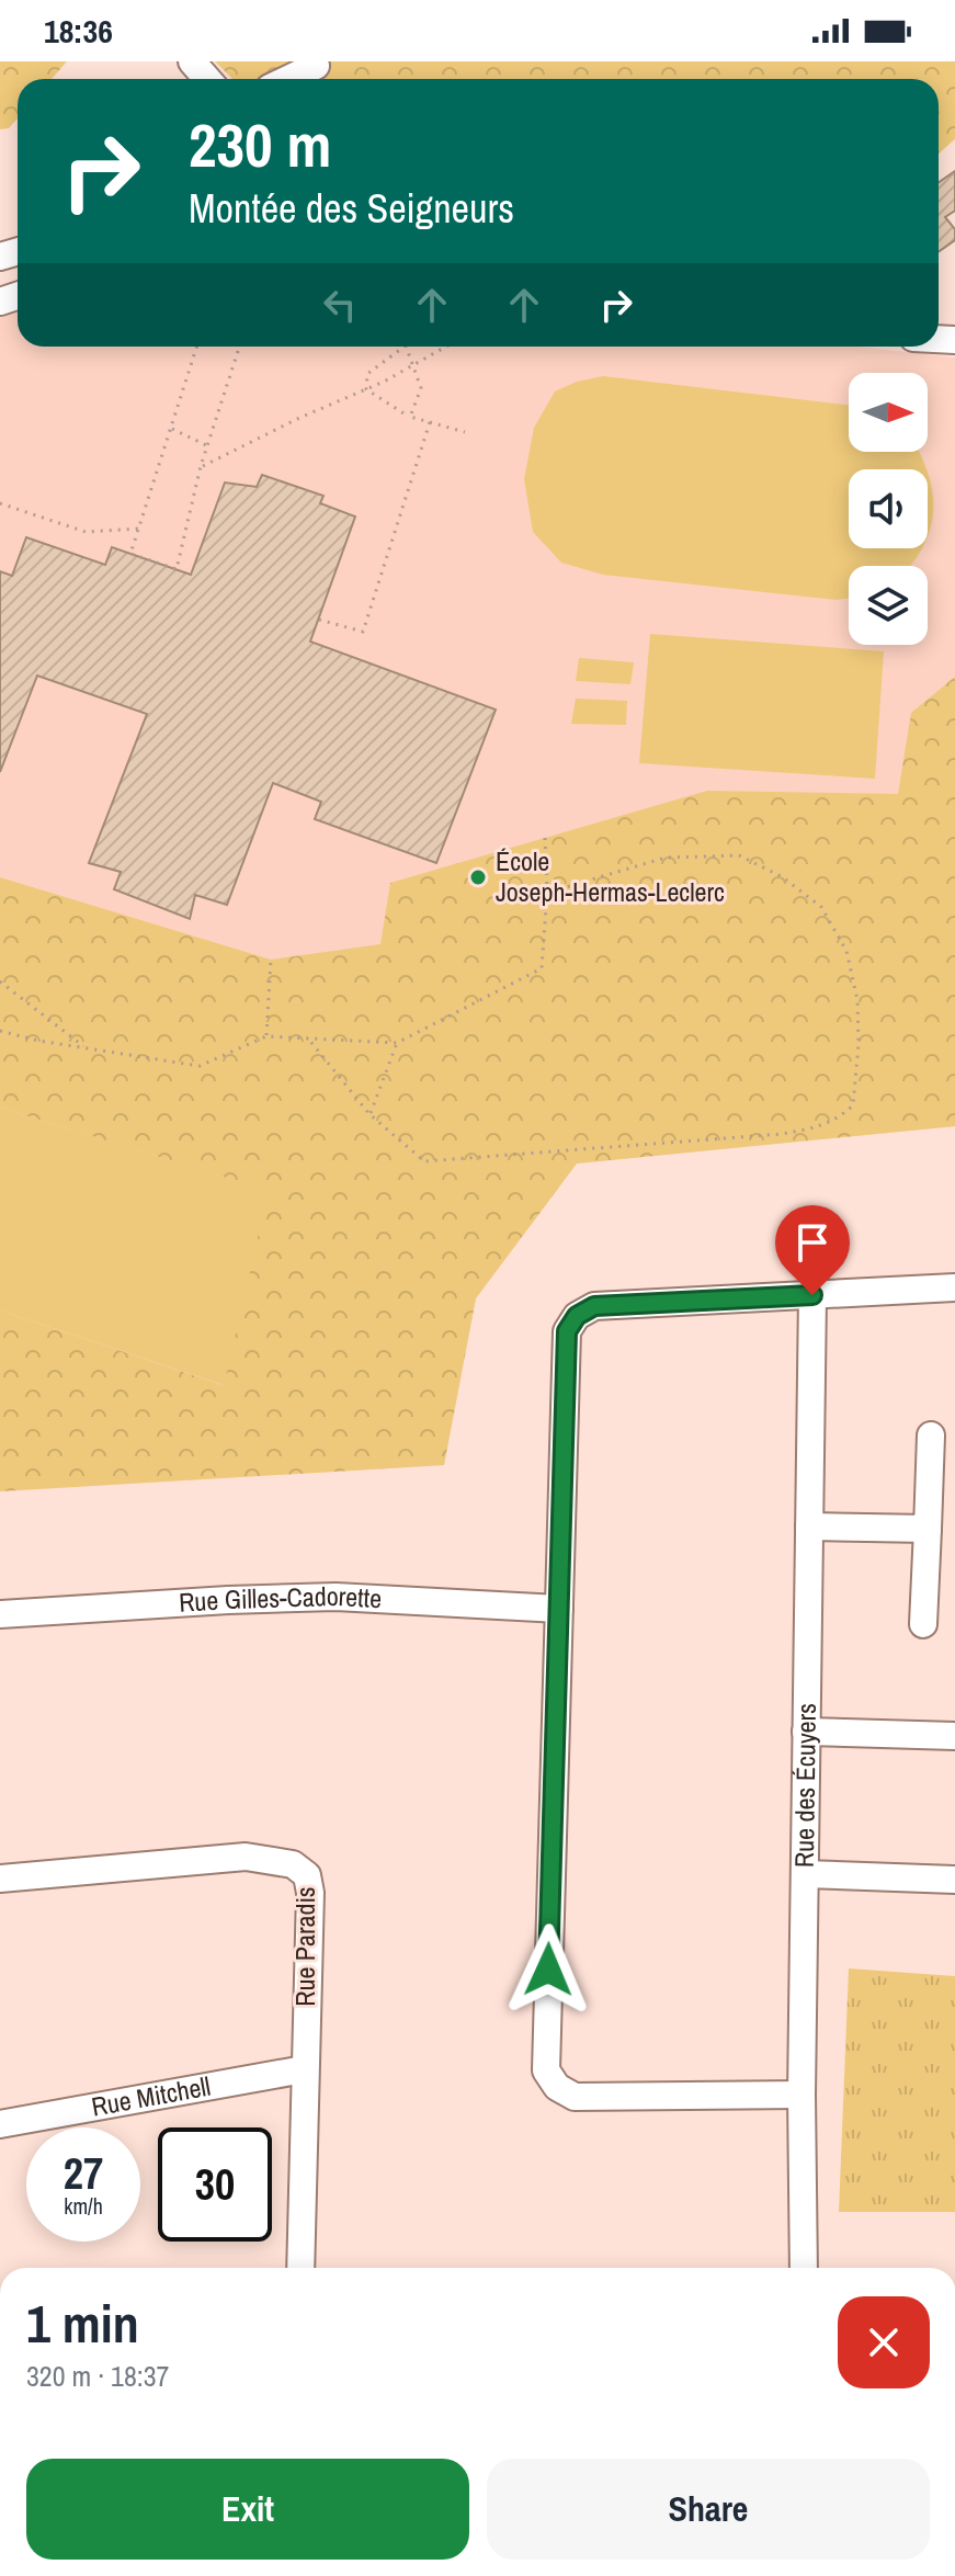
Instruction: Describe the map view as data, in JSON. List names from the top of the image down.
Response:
{
  "streets": {
    "street": [
      "Rue Gilles-Cadorette",
      "Rue des Écuyers",
      "Rue Paradis",
      "Rue Mitchell"
    ]
  },
  "crossings": [
    ["Rue Paradis", "Rue Mitchell"]
  ],
  "places": ["École Joseph-Hermas-Leclerc"],
  "north": "right",
  "page": {
    "status": "18:36",
    "turn": ["230 m", "Montée des Seigneurs"],
    "speed": "27 km/h",
    "limit": "30",
    "heading": ["1 min", "320 m · 18:37"],
    "buttons": ["Exit", "Share"]
  }
}
